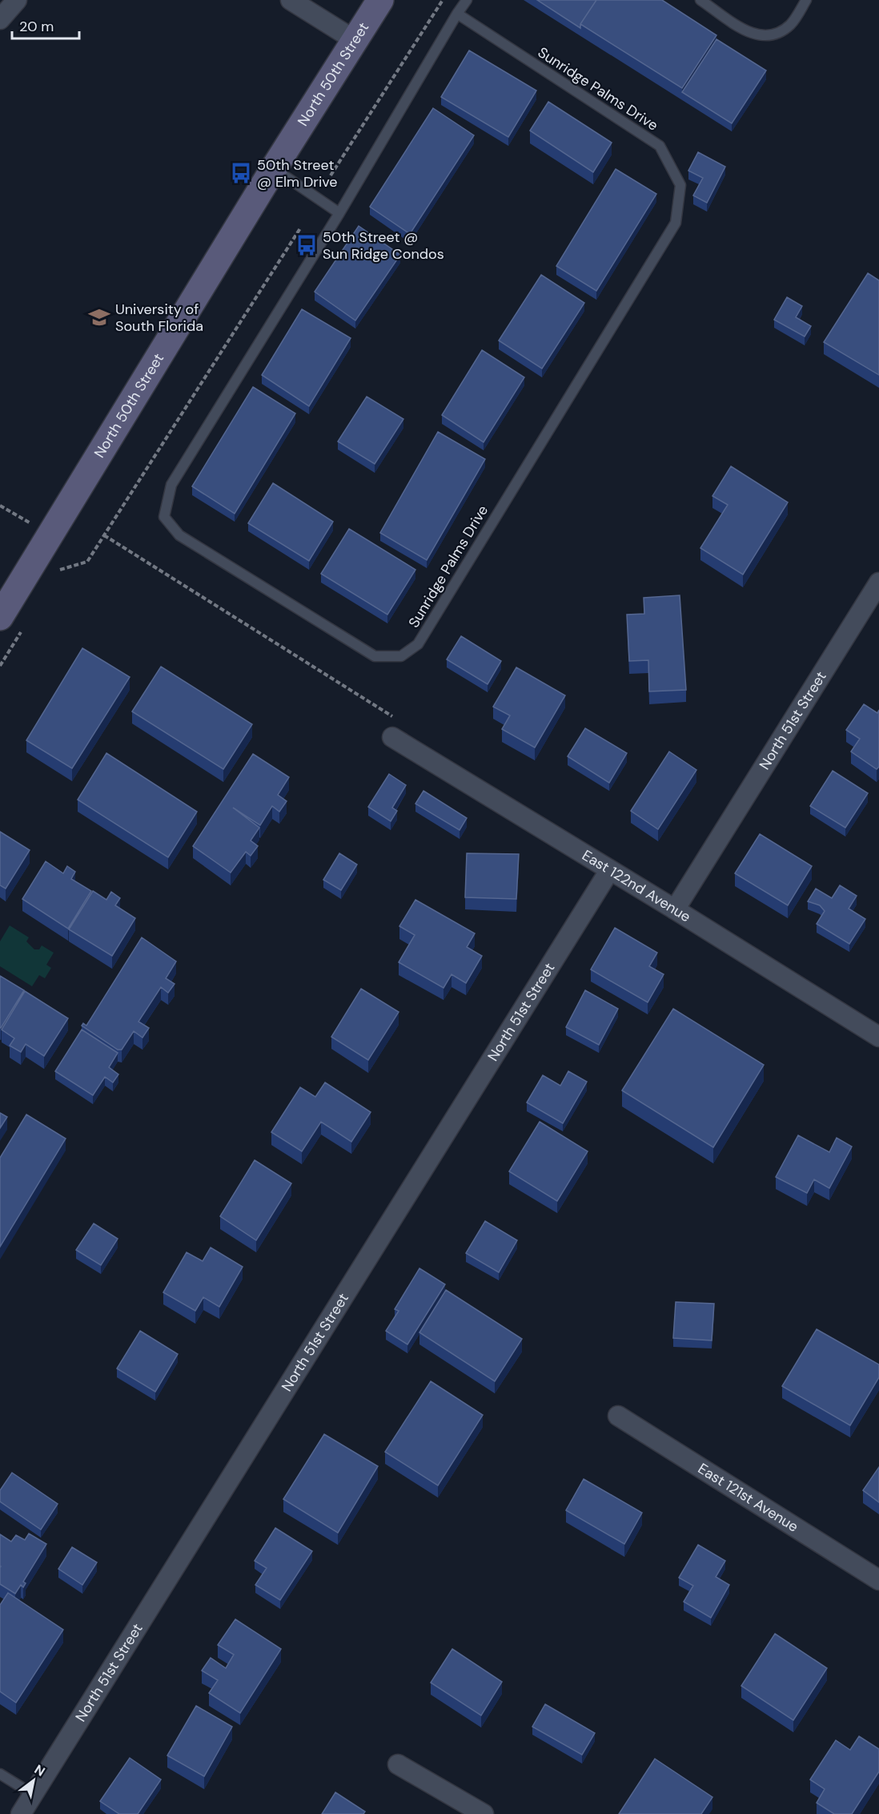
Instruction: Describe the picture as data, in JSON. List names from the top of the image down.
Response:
{
  "streets": {
    "street": [
      "North 50th Street",
      "North 51st Street",
      "East 122nd Avenue",
      "East 121st Avenue"
    ],
    "lane": ["Sunridge Palms Drive"]
  },
  "crossings": [
    ["North 51st Street", "East 122nd Avenue"]
  ],
  "places": {
    "bus stop": ["50th Street @ Elm Drive", "50th Street @ Sun Ridge Condos"],
    "school or university": ["University of South Florida"]
  },
  "scale_bar": "20 m",
  "north": "top right"
}
